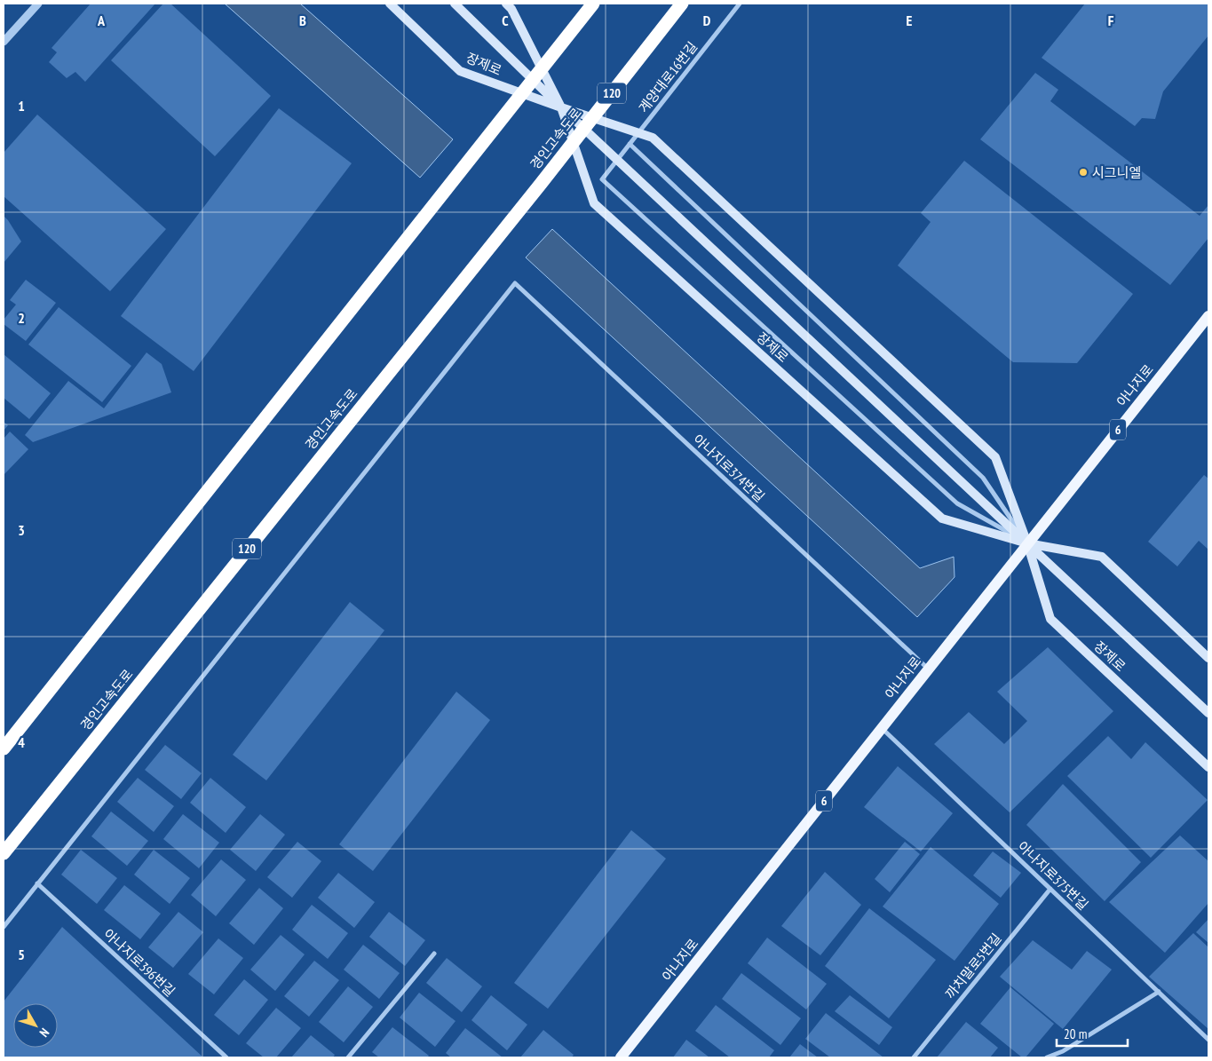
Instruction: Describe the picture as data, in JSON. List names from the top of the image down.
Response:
{
  "streets": {
    "highway": ["120", "경인고속도로"],
    "main road": ["장제로", "아나지로", "6"],
    "street": [
      "계양대로16번길",
      "아나지로374번길",
      "아나지로375번길",
      "아나지로396번길",
      "까치말로5번길"
    ]
  },
  "crossings": [
    ["장제로", "계양대로16번길"],
    ["장제로", "아나지로"],
    ["계양대로16번길", "아나지로"],
    ["아나지로", "아나지로374번길"],
    ["아나지로", "아나지로375번길"],
    ["아나지로374번길", "아나지로396번길"],
    ["아나지로375번길", "까치말로5번길"]
  ],
  "places": ["시그니엘"],
  "scale_bar": "20 m",
  "north": "bottom right",
  "grid": {
    "columns": [
      "A",
      "B",
      "C",
      "D",
      "E",
      "F"
    ],
    "rows": [
      "1",
      "2",
      "3",
      "4",
      "5"
    ]
  }
}
